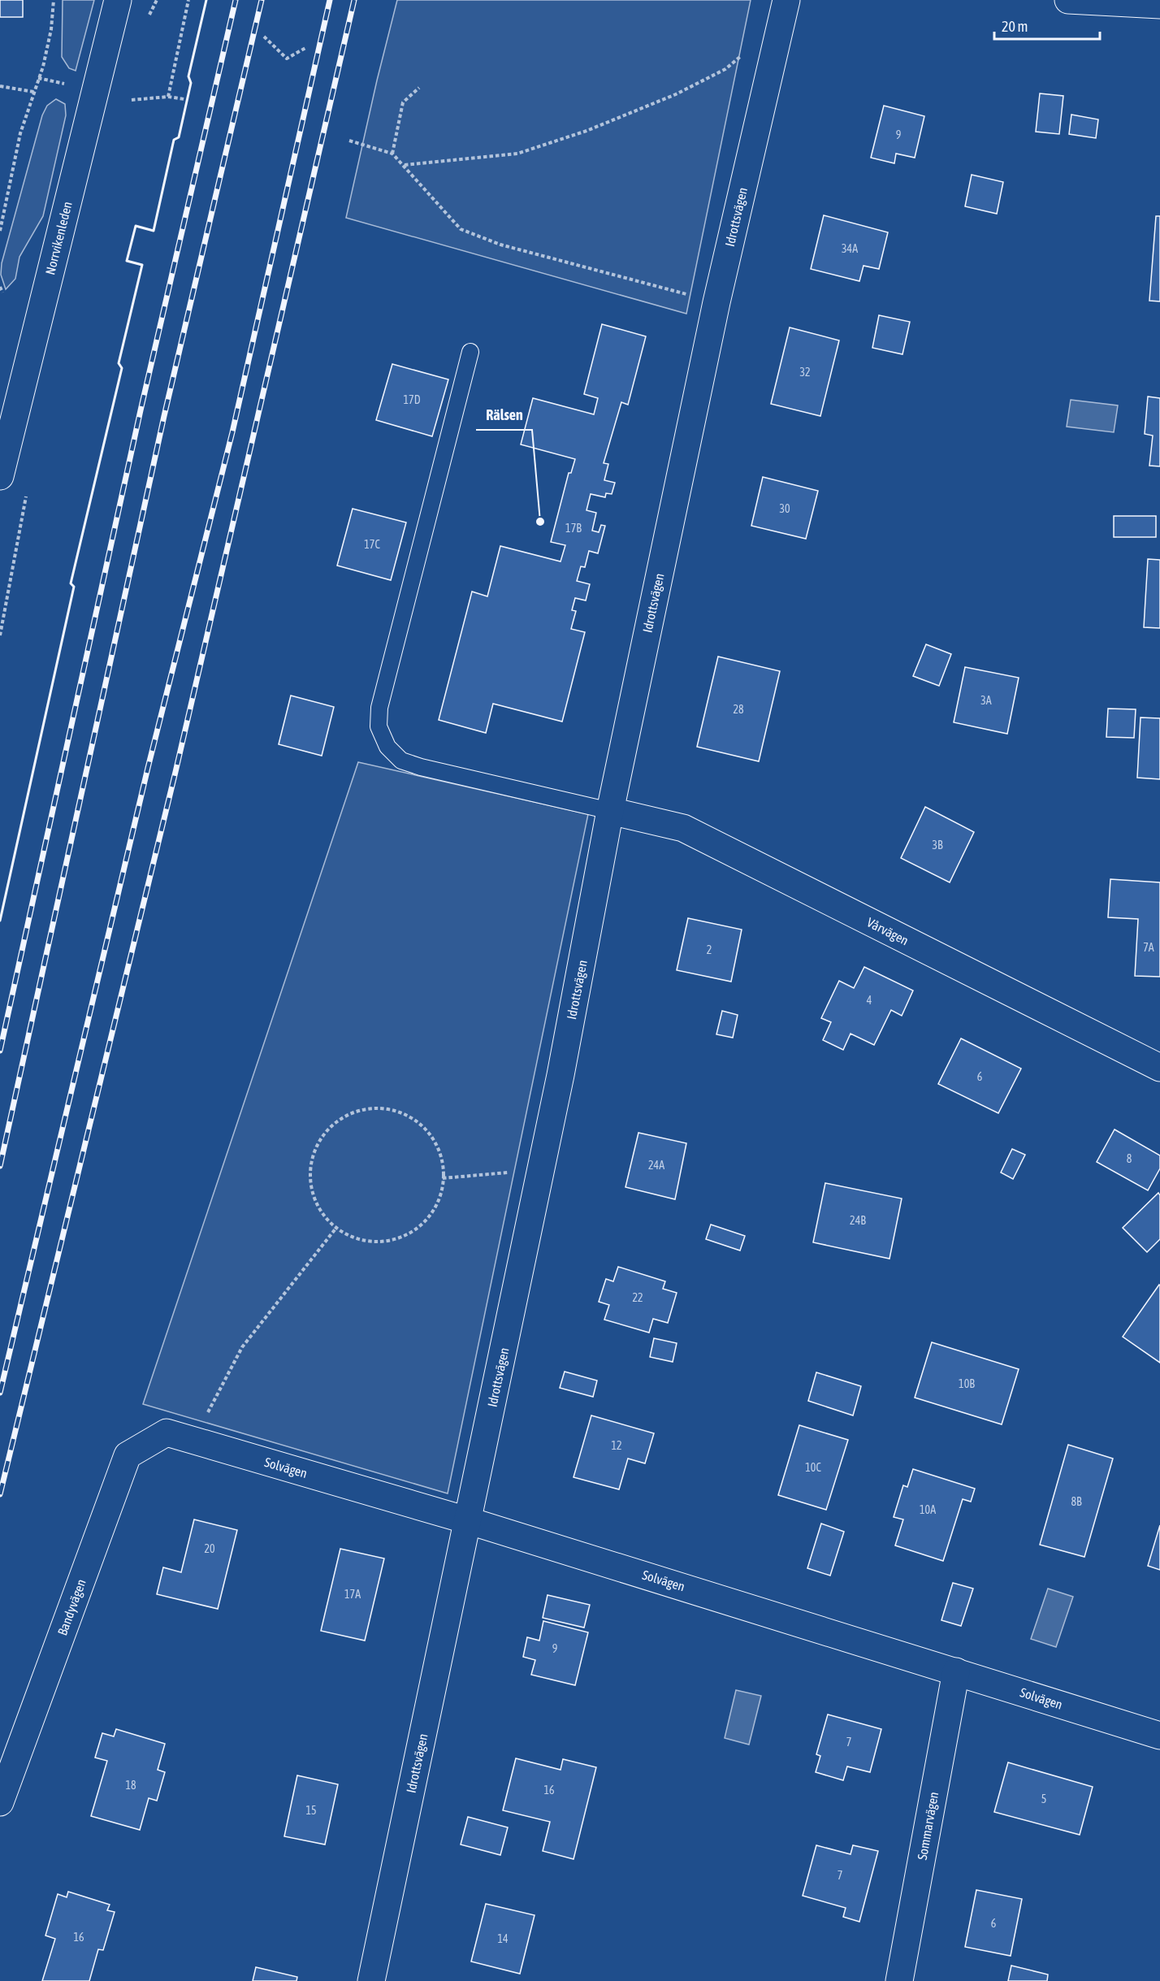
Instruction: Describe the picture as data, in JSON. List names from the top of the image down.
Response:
{
  "streets": {
    "street": [
      "Idrottsvägen",
      "Norrvikenleden",
      "Vårvägen",
      "Solvägen",
      "Bandyvägen",
      "Sommarvägen"
    ]
  },
  "crossings": [
    ["Idrottsvägen", "Vårvägen"],
    ["Idrottsvägen", "Solvägen"],
    ["Solvägen", "Bandyvägen"],
    ["Solvägen", "Sommarvägen"]
  ],
  "places": ["Rälsen"],
  "house_numbers": [
    "9",
    "34A",
    "32",
    "17D",
    "30",
    "17B",
    "17C",
    "3A",
    "28",
    "3B",
    "7A",
    "2",
    "4",
    "6",
    "8",
    "24A",
    "24B",
    "22",
    "10B",
    "12",
    "10C",
    "8B",
    "10A",
    "20",
    "17A",
    "9",
    "7",
    "18",
    "16",
    "5",
    "15",
    "7",
    "6",
    "16",
    "14"
  ],
  "scale_bar": "20 m"
}
